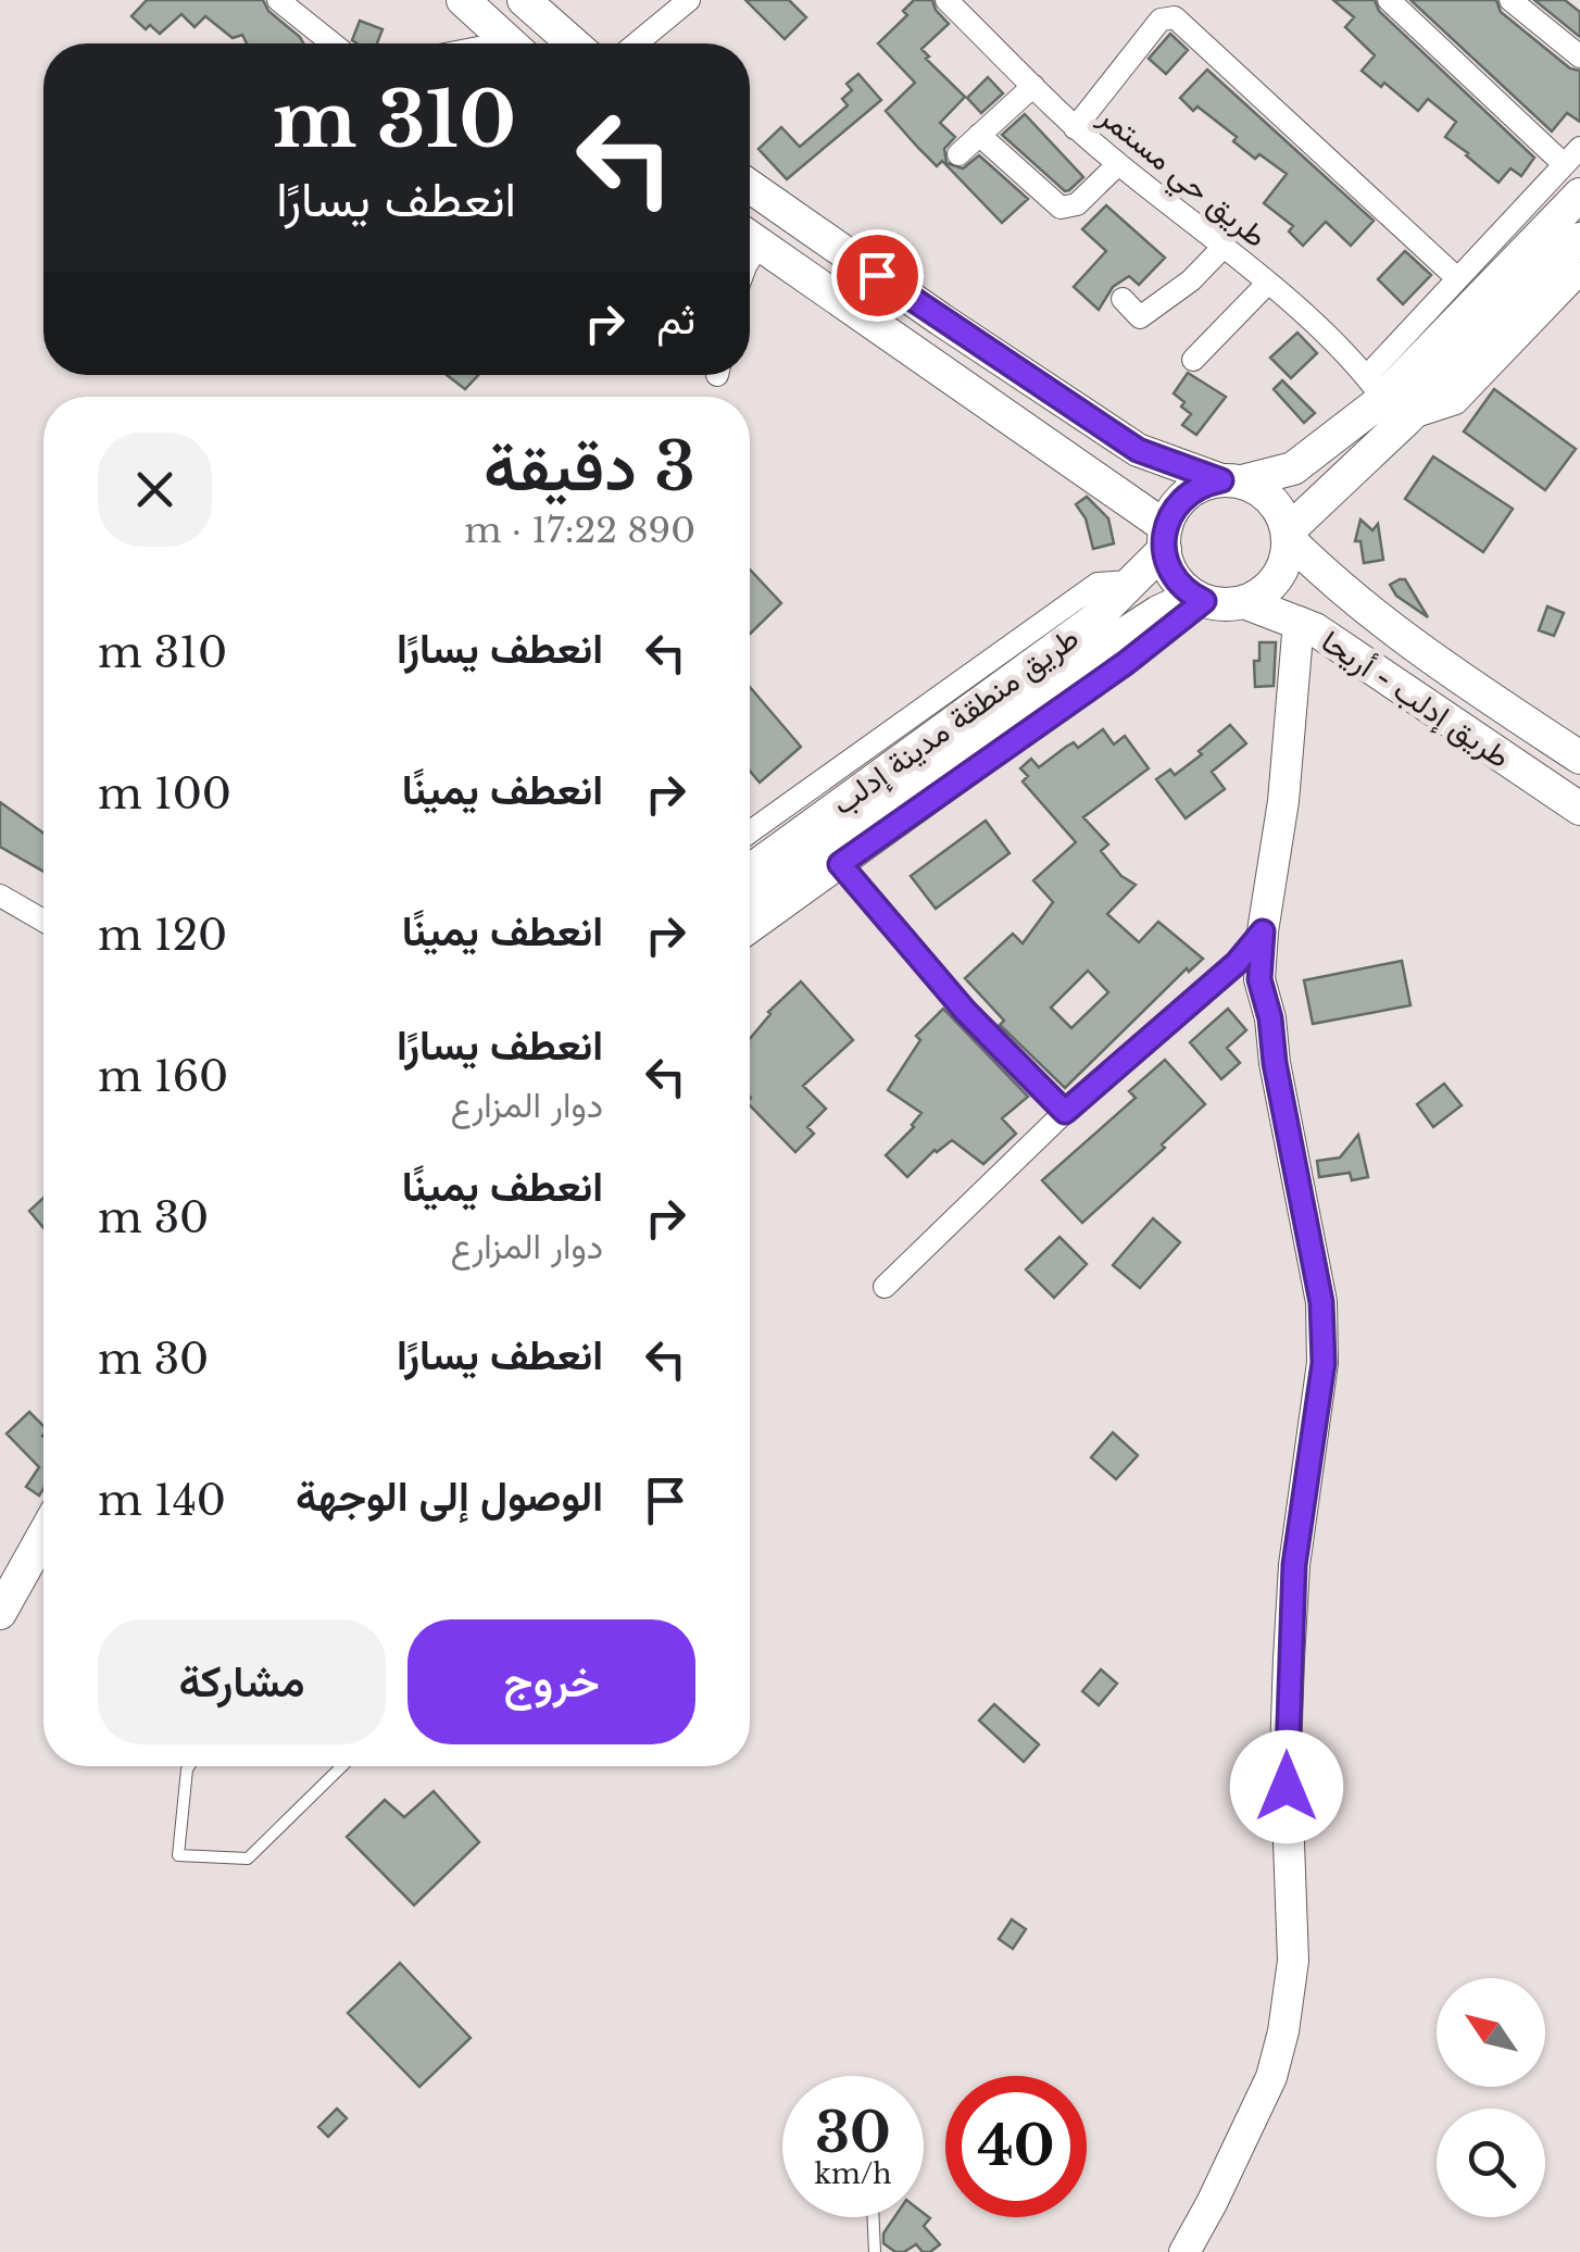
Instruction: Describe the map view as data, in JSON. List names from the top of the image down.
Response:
{
  "streets": {
    "main road": ["طريق إدلب - أريحا", "طريق منطقة مدينة إدلب"],
    "street": ["طريق حي مستمر"]
  },
  "crossings": [
    ["طريق إدلب - أريحا", "طريق منطقة مدينة إدلب"]
  ],
  "north": "top left",
  "page": {
    "turn": ["310 m", "انعطف يسارًا"],
    "then": "ثم",
    "heading": ["3 دقيقة", "890 m · 17:22"],
    "list": [
      {
        "name": "انعطف يسارًا",
        "value": "310 m"
      },
      {
        "name": "انعطف يمينًا",
        "value": "100 m"
      },
      {
        "name": "انعطف يمينًا",
        "value": "120 m"
      },
      {
        "name": "انعطف يسارًا",
        "note": "دوار المزارع",
        "value": "160 m"
      },
      {
        "name": "انعطف يمينًا",
        "note": "دوار المزارع",
        "value": "30 m"
      },
      {
        "name": "انعطف يسارًا",
        "value": "30 m"
      },
      {
        "name": "الوصول إلى الوجهة",
        "value": "140 m"
      }
    ],
    "buttons": ["خروج", "مشاركة"],
    "speed": "30 km/h",
    "limit": "40"
  }
}
